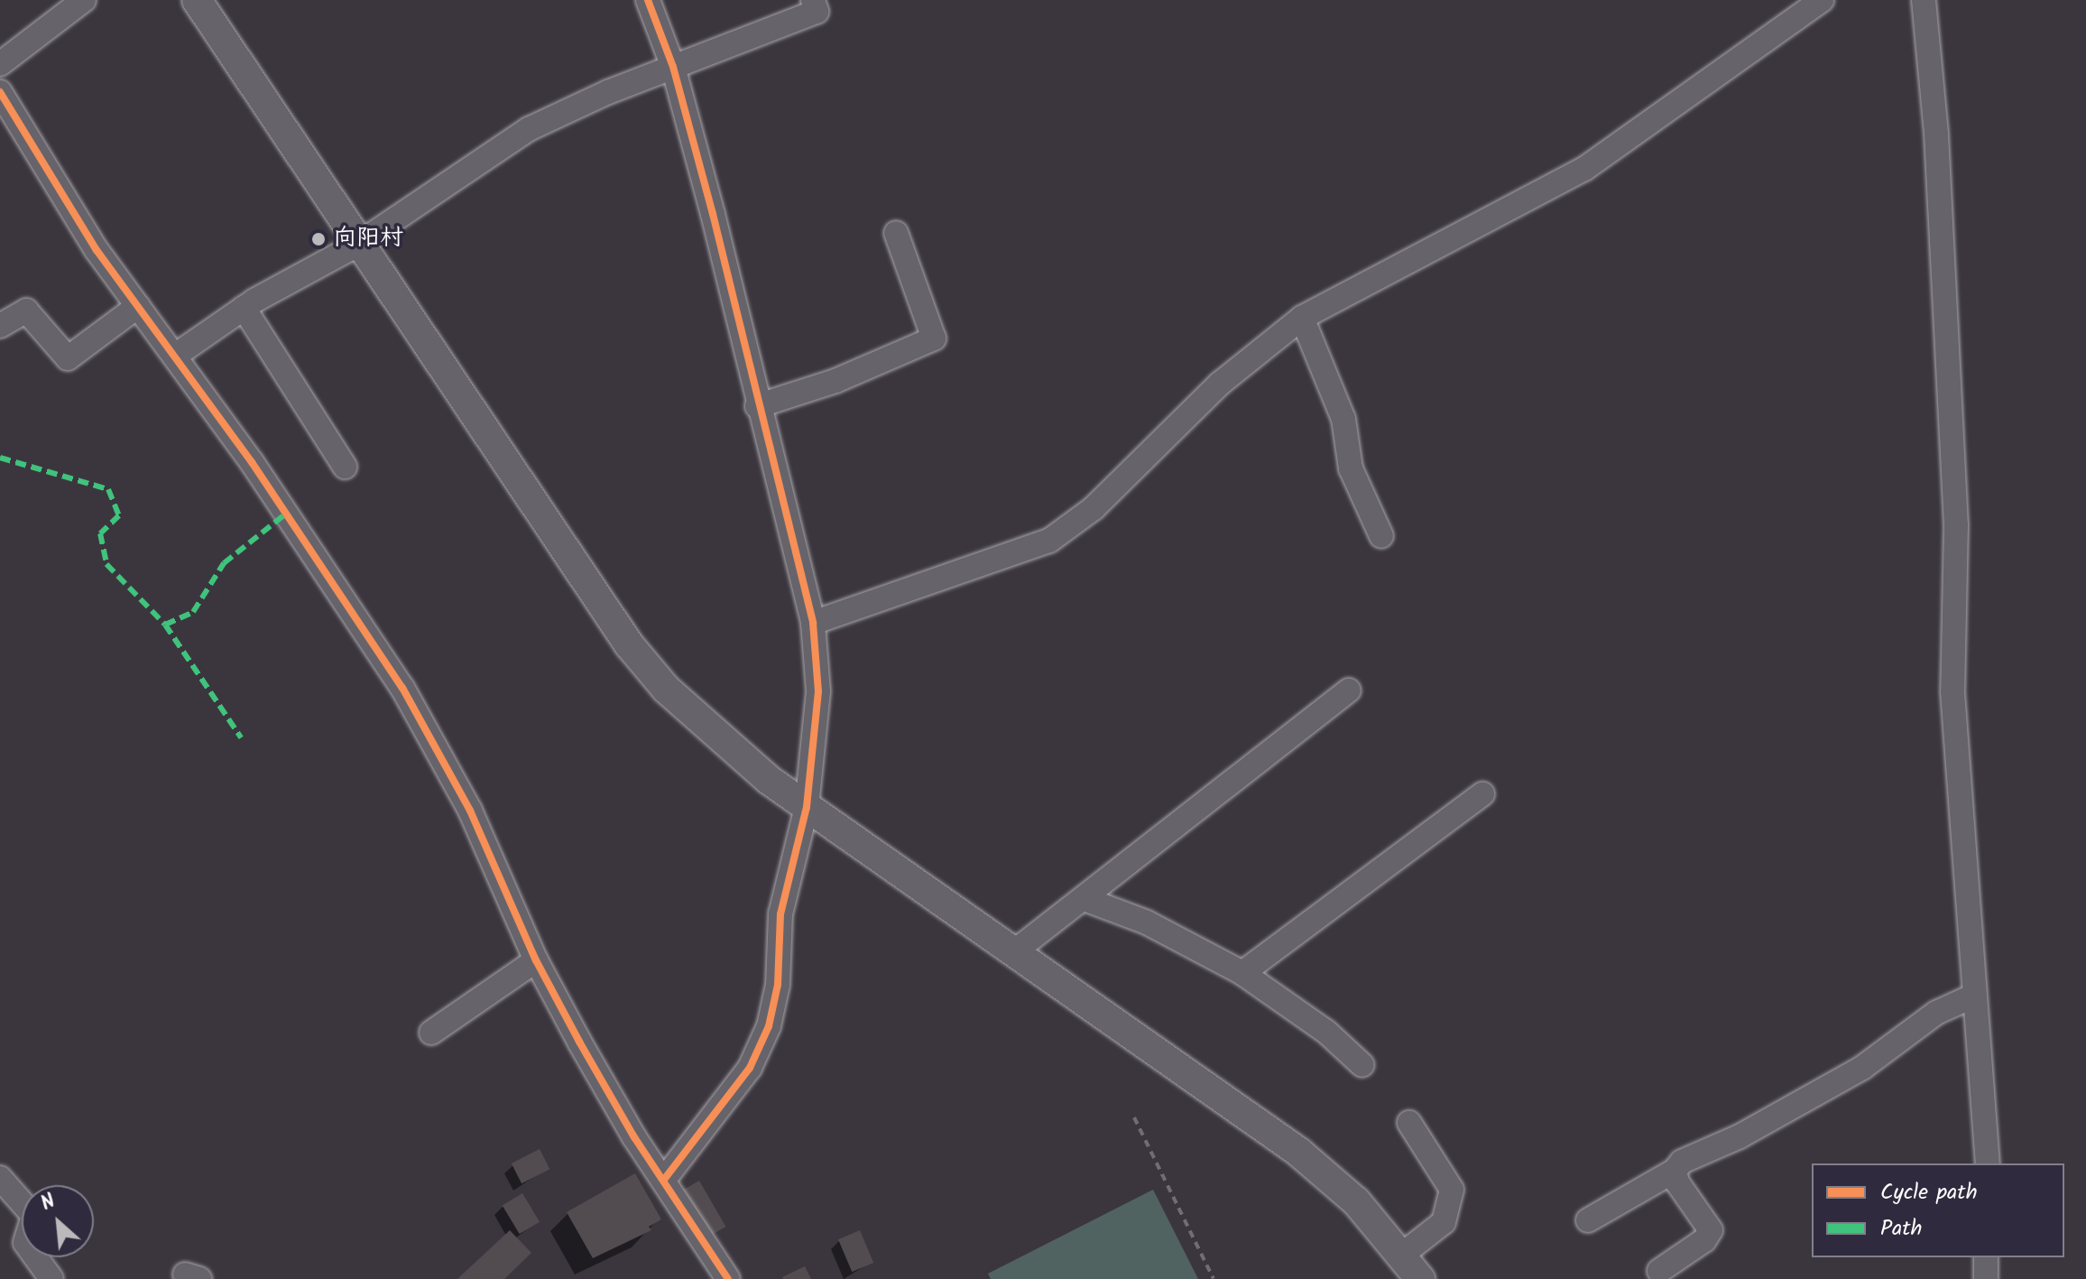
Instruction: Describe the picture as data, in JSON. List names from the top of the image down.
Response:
{
  "places": ["向阳村"],
  "legend": ["Cycle path", "Path"],
  "north": "top left"
}
